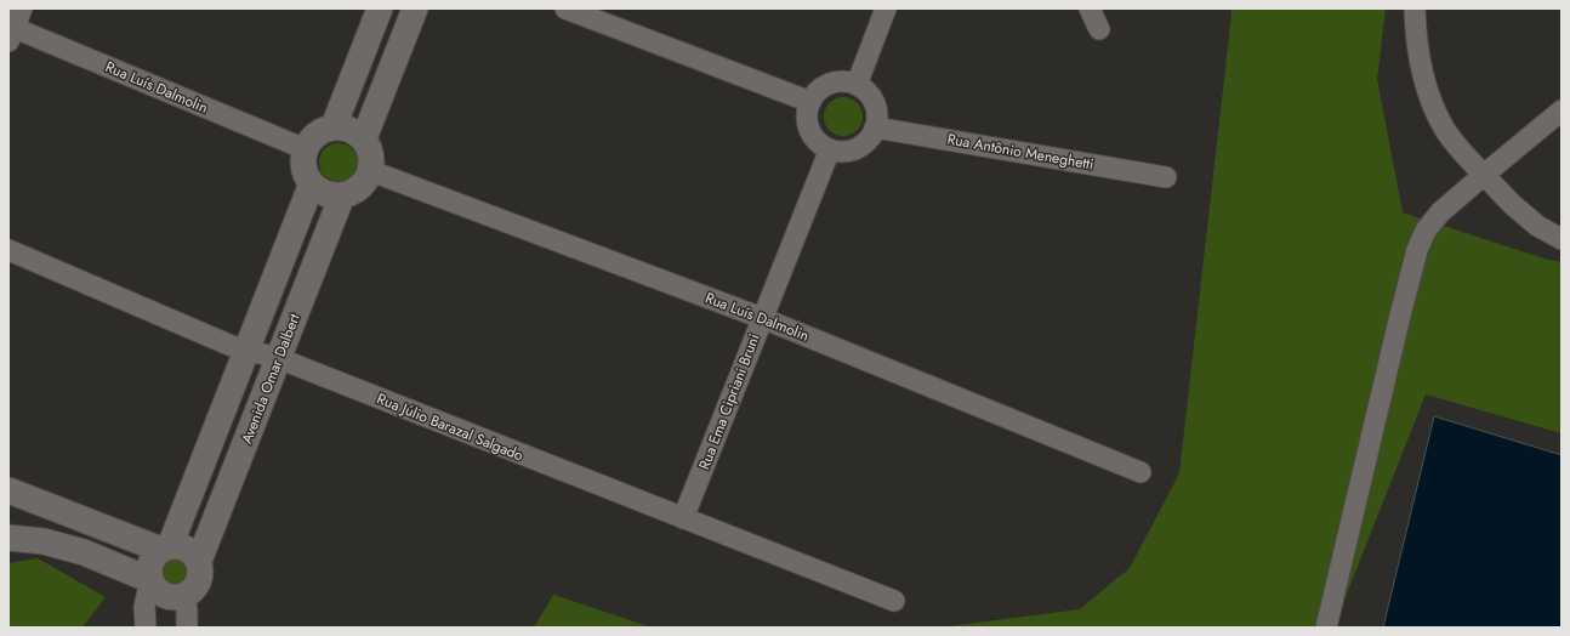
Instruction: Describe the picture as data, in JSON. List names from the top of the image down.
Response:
{
  "streets": {
    "street": [
      "Rua Luís Dalmolin",
      "Rua Antônio Meneghetti",
      "Avenida Omar Dalbert",
      "Rua Ema Cipriani Bruni",
      "Rua Júlio Barazal Salgado"
    ]
  },
  "crossings": [
    ["Rua Luís Dalmolin", "Avenida Omar Dalbert"],
    ["Rua Luís Dalmolin", "Rua Ema Cipriani Bruni"],
    ["Rua Antônio Meneghetti", "Rua Ema Cipriani Bruni"],
    ["Avenida Omar Dalbert", "Rua Júlio Barazal Salgado"],
    ["Rua Ema Cipriani Bruni", "Rua Júlio Barazal Salgado"]
  ]
}
